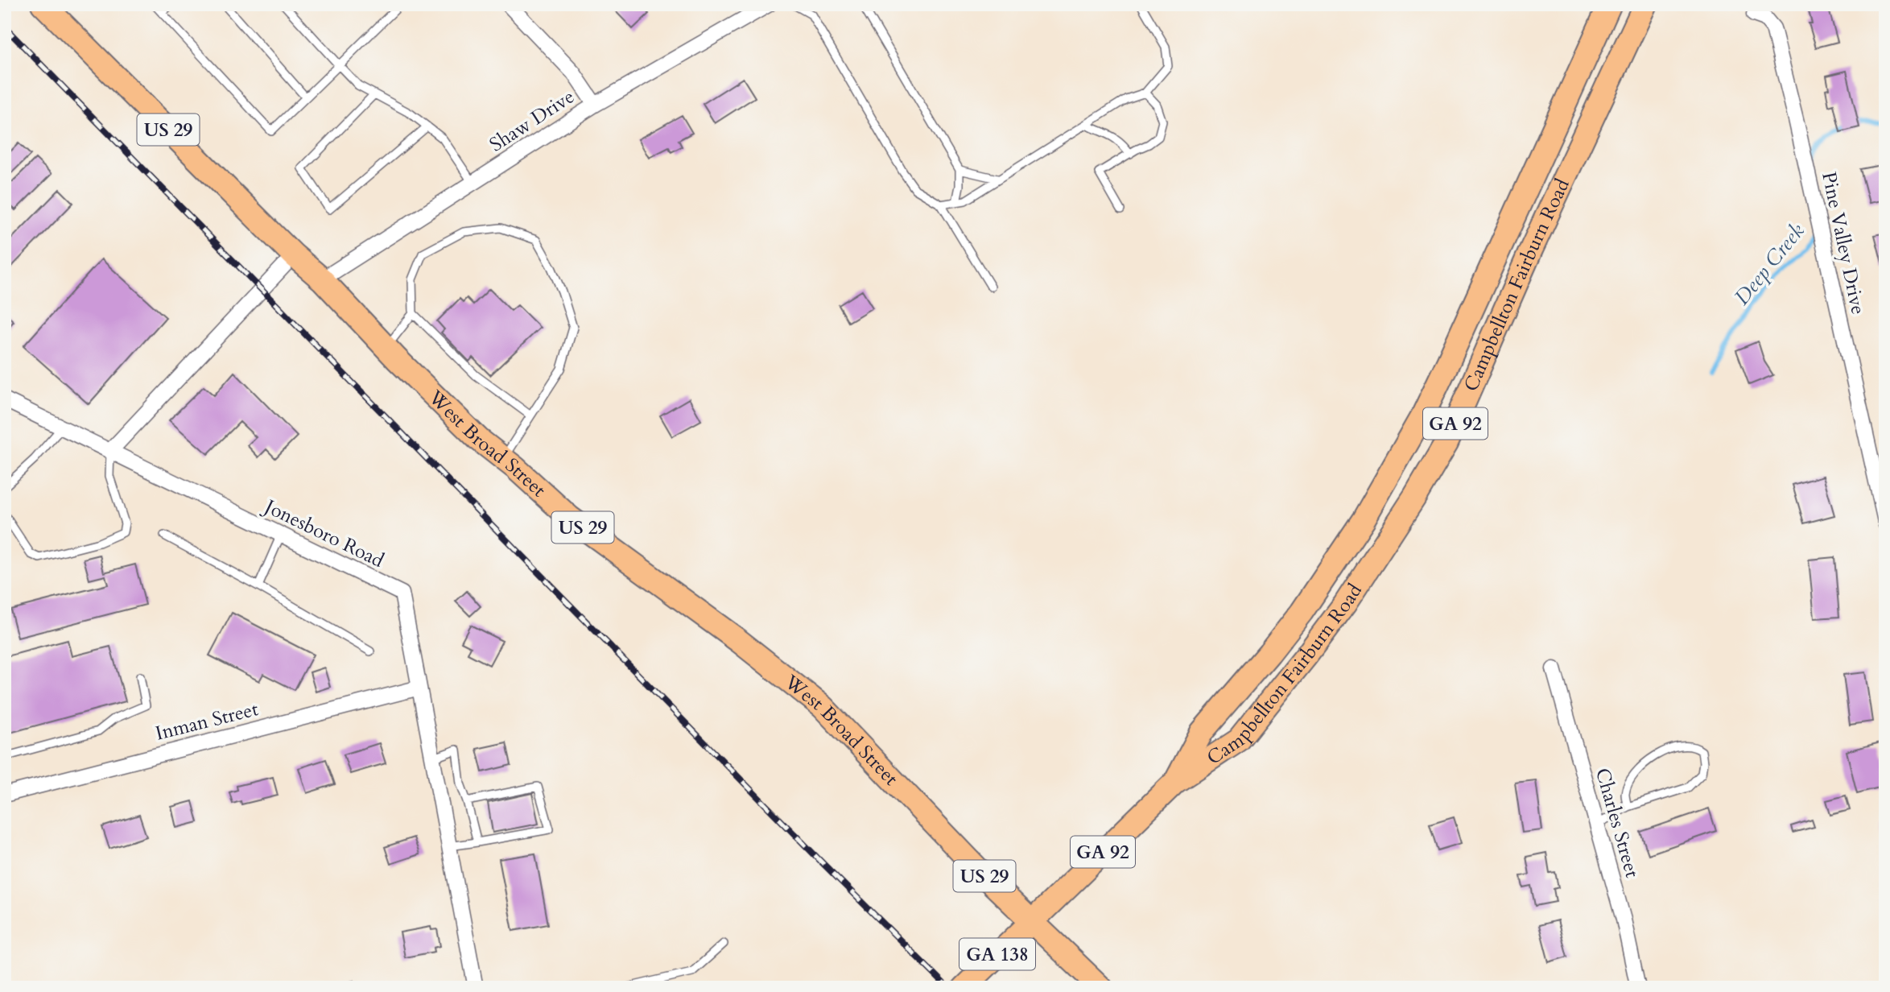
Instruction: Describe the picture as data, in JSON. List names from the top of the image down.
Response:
{
  "streets": {
    "main road": [
      "US 29",
      "Campbellton Fairburn Road",
      "GA 92",
      "West Broad Street",
      "GA 138"
    ],
    "street": [
      "Shaw Drive",
      "Pine Valley Drive",
      "Jonesboro Road",
      "Inman Street",
      "Charles Street"
    ]
  },
  "crossings": [
    ["Shaw Drive", "West Broad Street"],
    ["US 29", "Campbellton Fairburn Road"],
    ["US 29", "West Broad Street"],
    ["US 29", "GA 138"],
    ["Campbellton Fairburn Road", "West Broad Street"],
    ["Campbellton Fairburn Road", "GA 138"],
    ["West Broad Street", "GA 138"],
    ["Jonesboro Road", "Inman Street"]
  ],
  "water": ["Deep Creek"]
}
